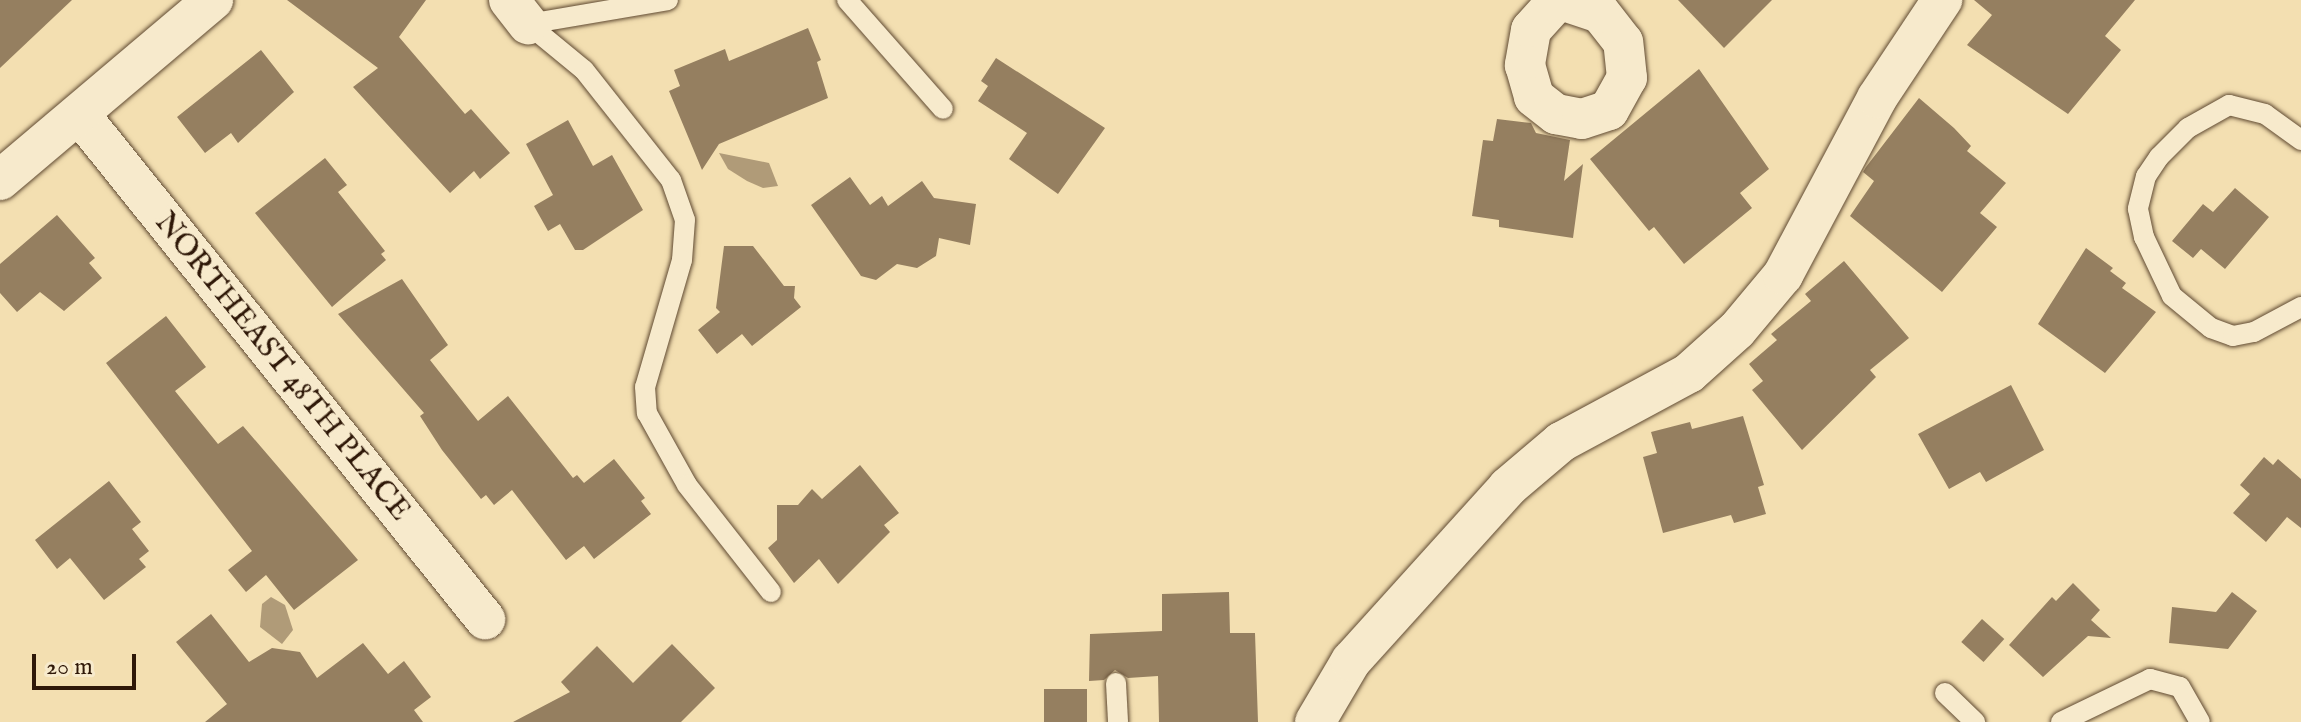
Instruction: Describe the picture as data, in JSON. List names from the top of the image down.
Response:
{
  "streets": {
    "street": ["NORTHEAST 48TH PLACE"]
  },
  "scale_bar": "20 m"
}
